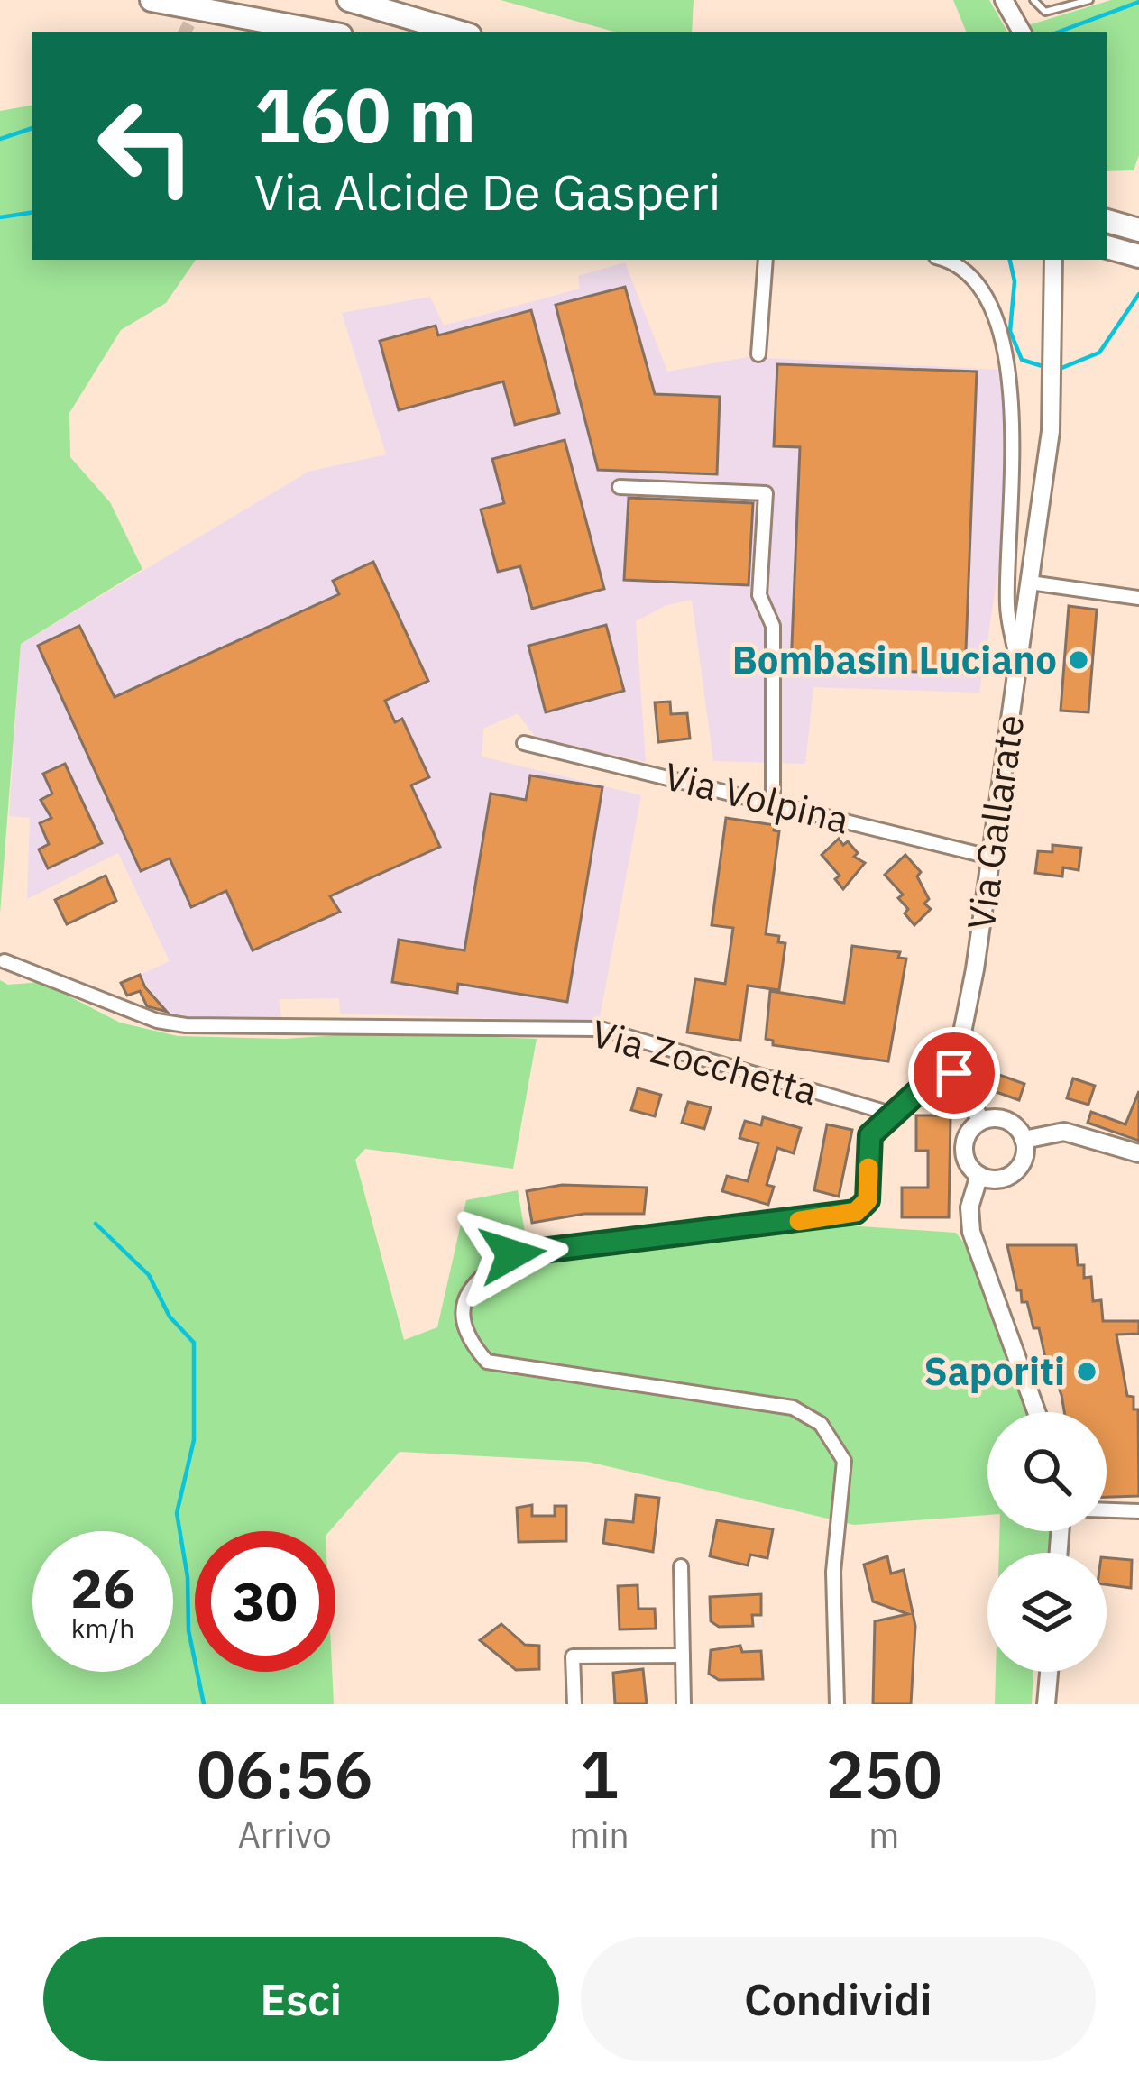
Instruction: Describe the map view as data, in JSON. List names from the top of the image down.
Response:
{
  "streets": {
    "main road": ["Via Gallarate"],
    "street": ["Via Volpina", "Via Zocchetta"]
  },
  "crossings": [
    ["Via Volpina", "Via Gallarate"]
  ],
  "places": ["Bombasin Luciano", "Saporiti"],
  "page": {
    "turn": ["160 m", "Via Alcide De Gasperi"],
    "speed": "26 km/h",
    "limit": "30",
    "eta": [
      "06:56",
      "Arrivo",
      "1",
      "min",
      "250",
      "m"
    ],
    "buttons": ["Esci", "Condividi"]
  }
}
